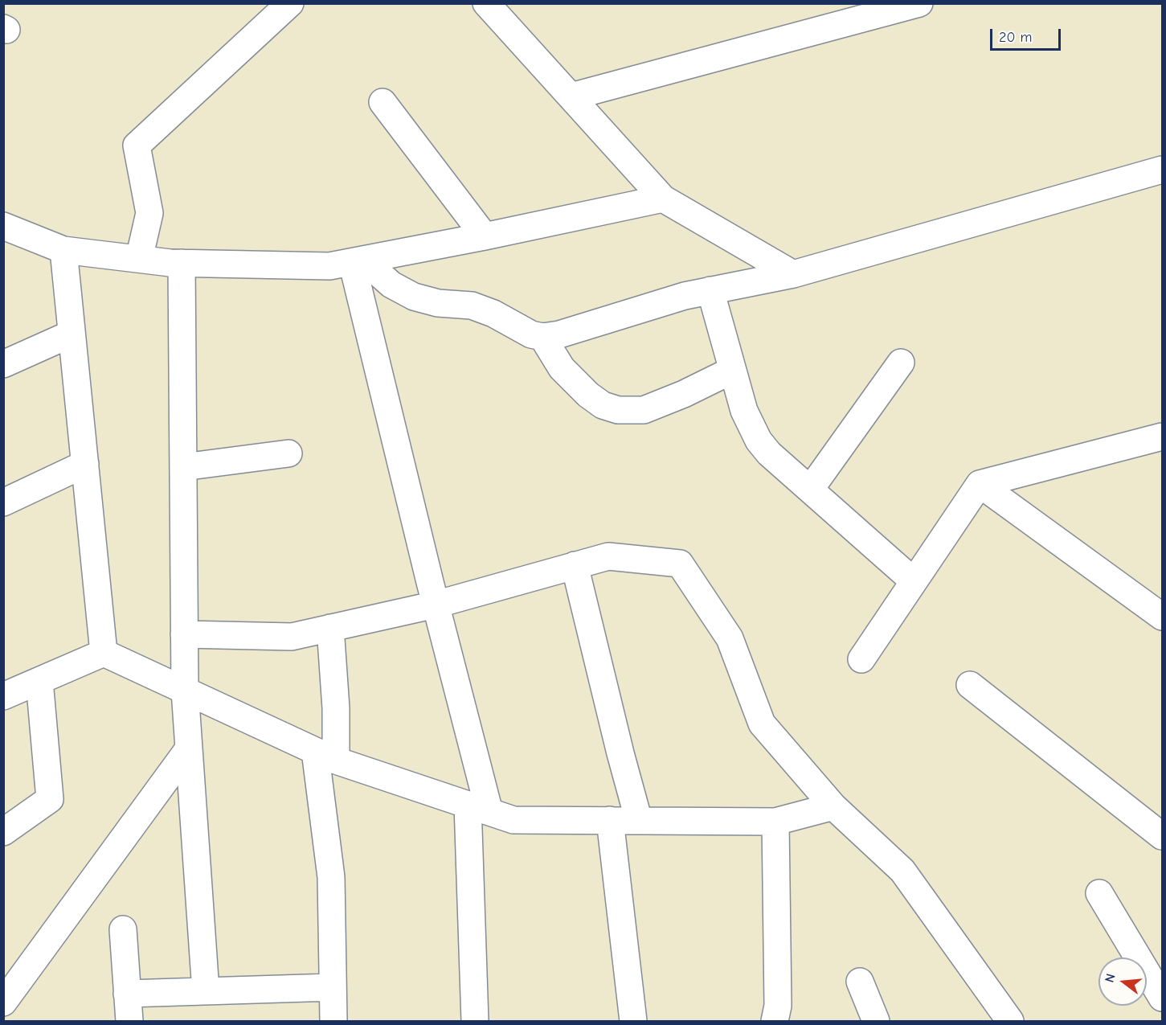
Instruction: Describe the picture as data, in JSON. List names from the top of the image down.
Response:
{
  "scale_bar": "20 m",
  "north": "left"
}
